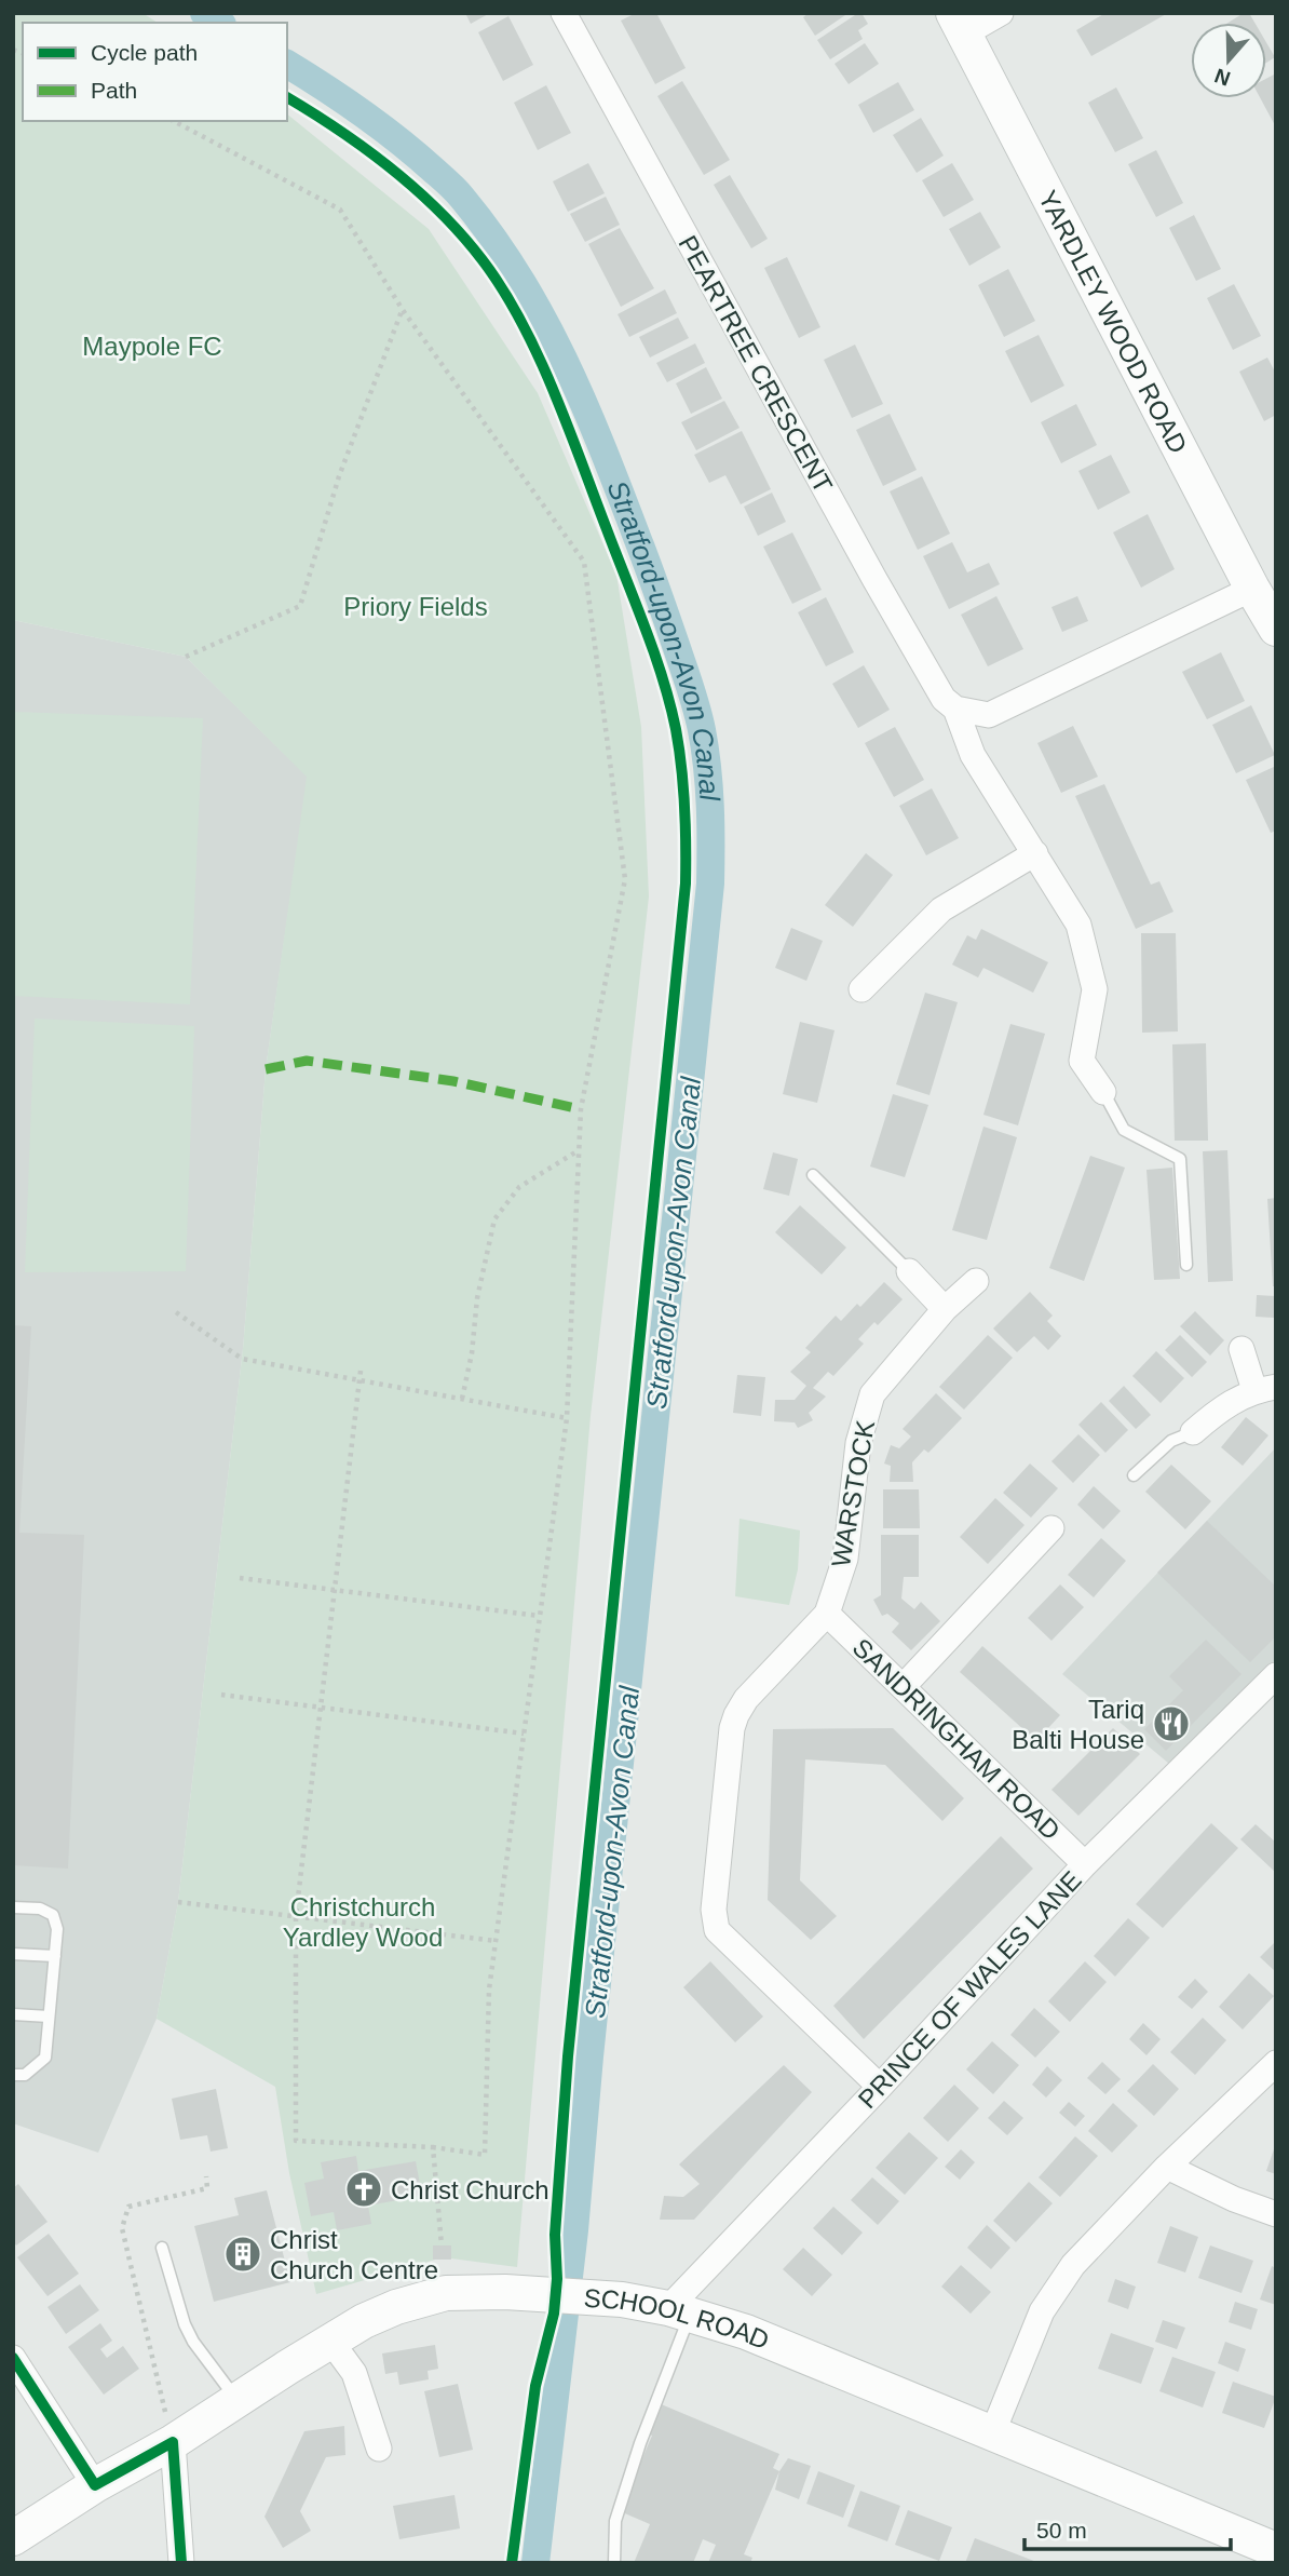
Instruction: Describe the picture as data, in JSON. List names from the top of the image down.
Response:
{
  "streets": {
    "street": [
      "YARDLEY WOOD ROAD",
      "PEARTREE CRESCENT",
      "WARSTOCK",
      "SANDRINGHAM ROAD",
      "PRINCE OF WALES LANE",
      "SCHOOL ROAD"
    ]
  },
  "crossings": [
    ["WARSTOCK", "SANDRINGHAM ROAD"],
    ["SANDRINGHAM ROAD", "PRINCE OF WALES LANE"],
    ["PRINCE OF WALES LANE", "SCHOOL ROAD"]
  ],
  "water": ["Stratford-upon-Avon Canal"],
  "parks": ["Maypole FC", "Priory Fields", "Christchurch Yardley Wood"],
  "places": {
    "restaurant": ["Tariq Balti House"],
    "church": ["Christ Church"],
    "building": ["Christ Church Centre"]
  },
  "legend": ["Cycle path", "Path"],
  "scale_bar": "50 m",
  "north": "bottom"
}
